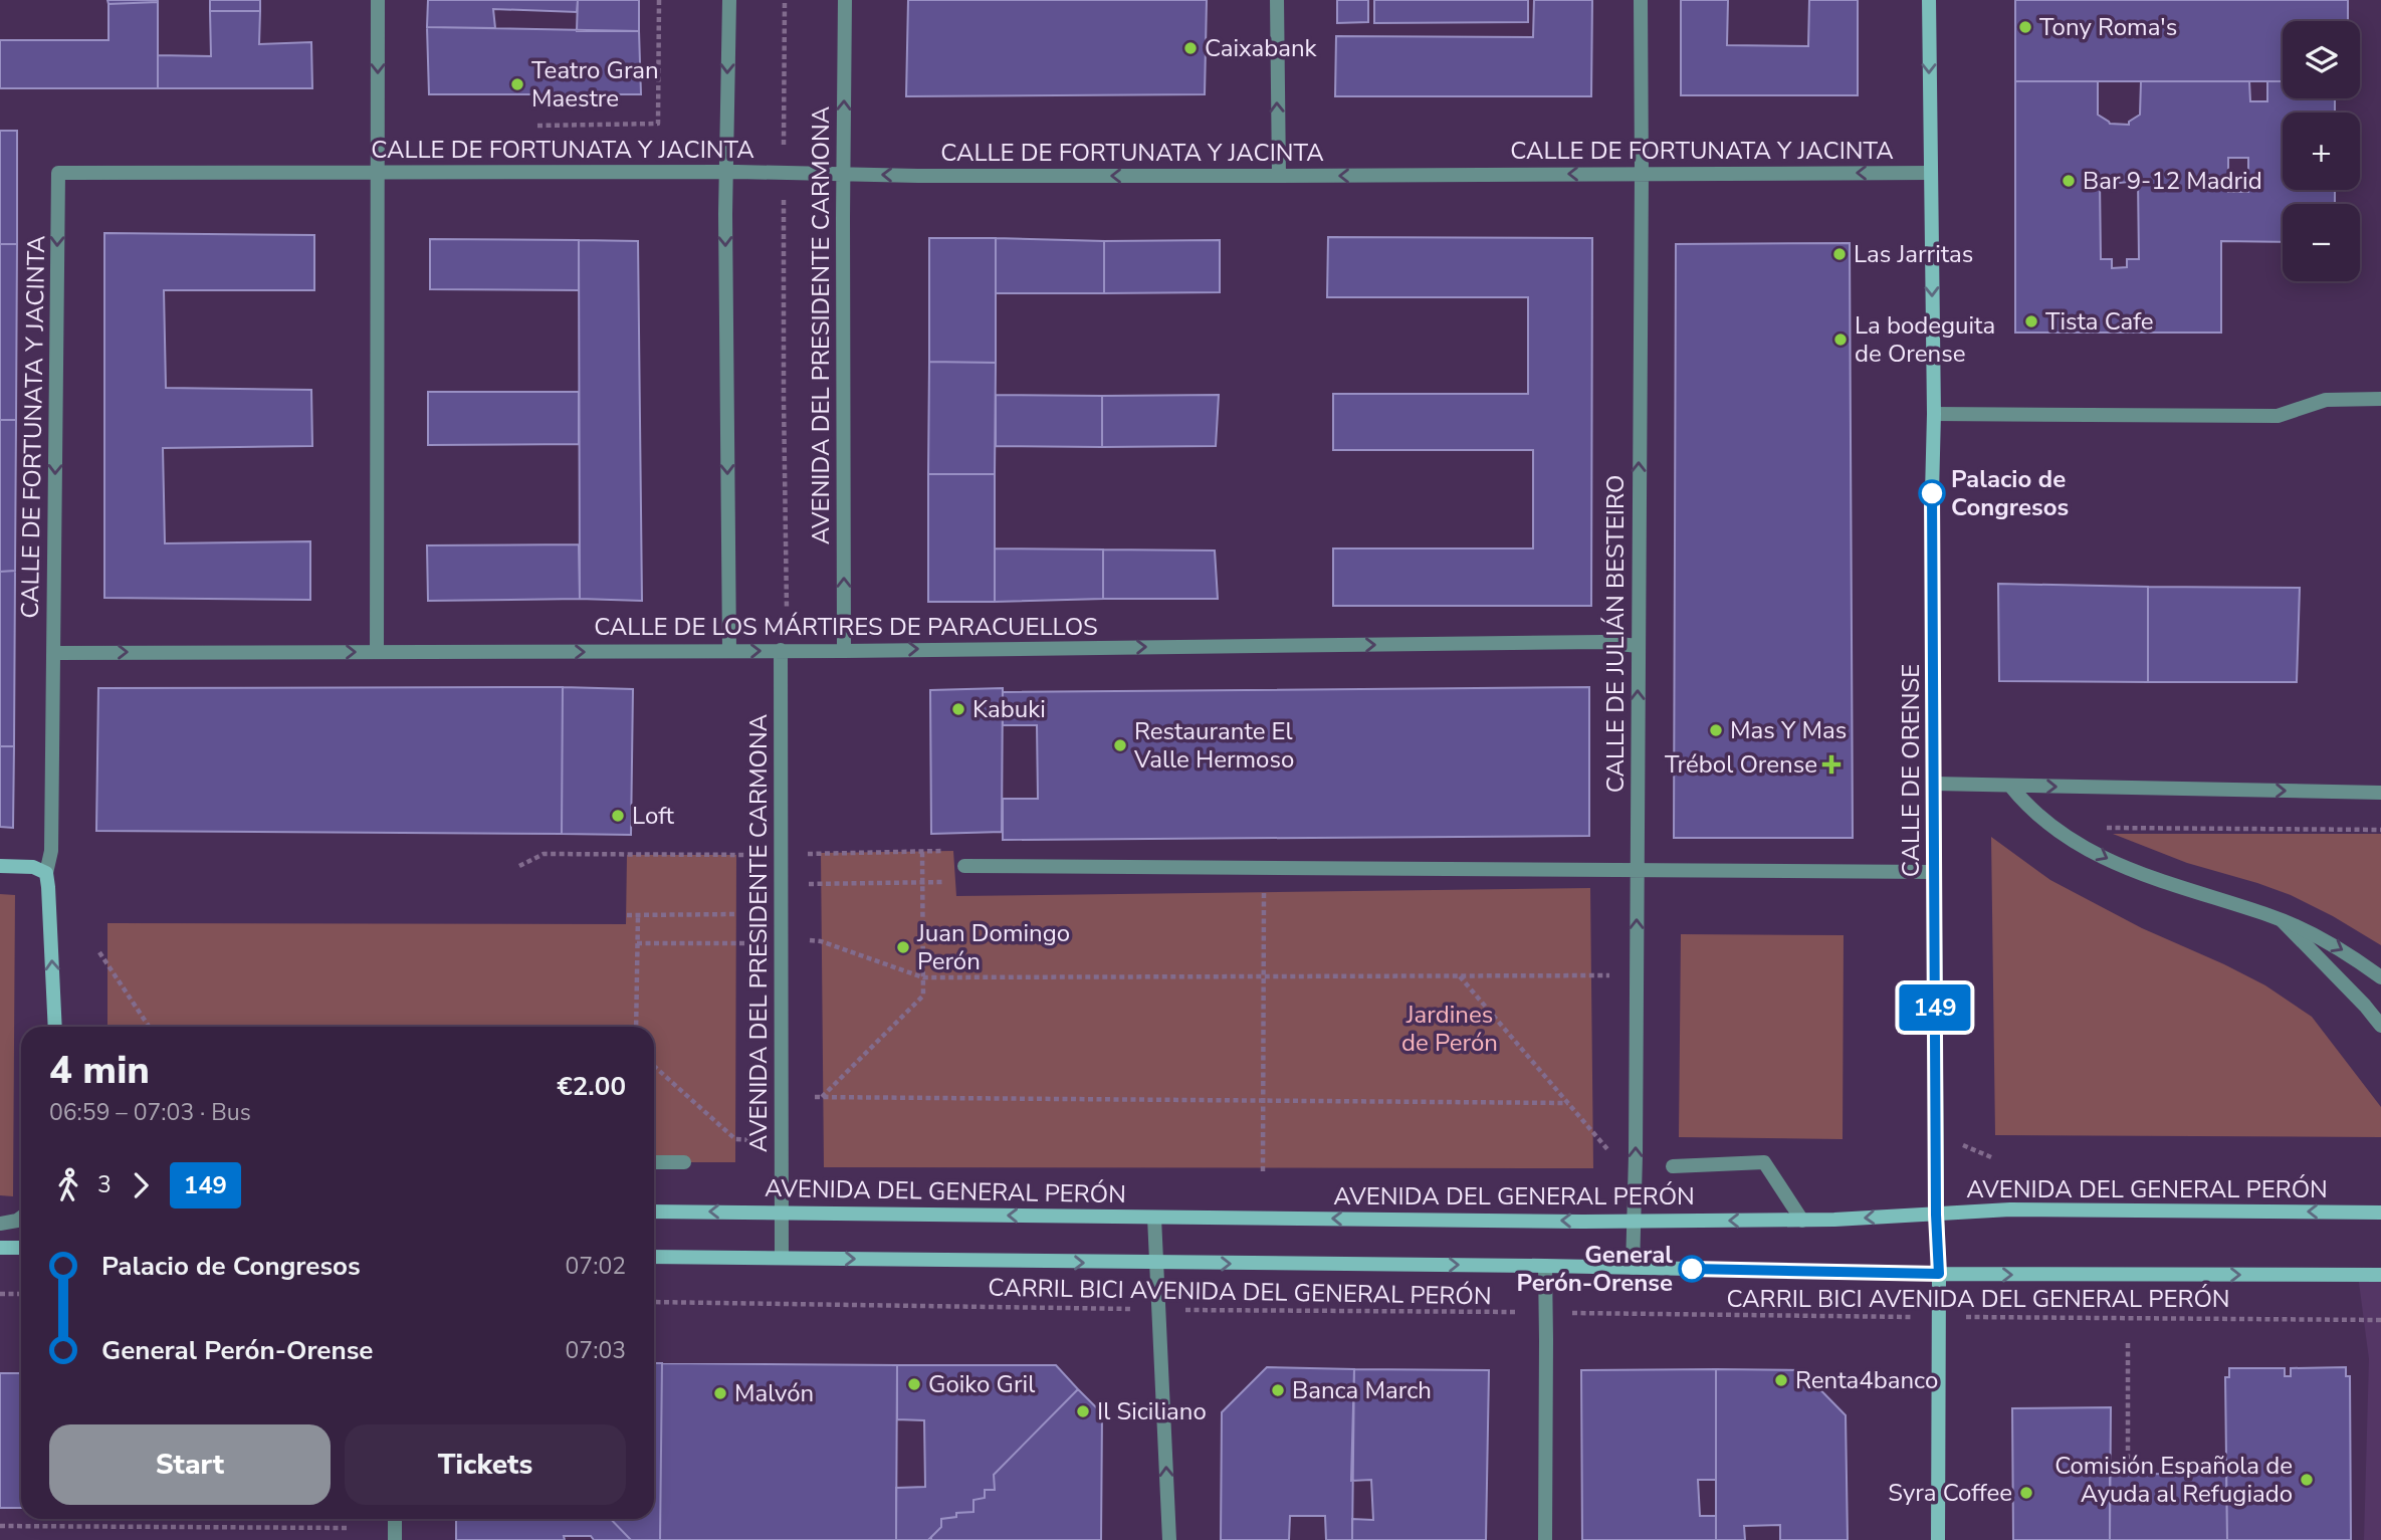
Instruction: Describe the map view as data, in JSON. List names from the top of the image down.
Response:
{
  "streets": {
    "main road": ["CALLE DE FORTUNATA Y JACINTA", "CALLE DE ORENSE", "AVENIDA DEL GENERAL PERÓN"],
    "street": ["AVENIDA DEL PRESIDENTE CARMONA", "CALLE DE LOS MÁRTIRES DE PARACUELLOS", "CALLE DE JULIÁN BESTEIRO"],
    "path": ["CARRIL BICI AVENIDA DEL GENERAL PERÓN"]
  },
  "crossings": [
    ["CALLE DE FORTUNATA Y JACINTA", "AVENIDA DEL PRESIDENTE CARMONA"],
    ["CALLE DE FORTUNATA Y JACINTA", "CALLE DE LOS MÁRTIRES DE PARACUELLOS"],
    ["CALLE DE FORTUNATA Y JACINTA", "CALLE DE JULIÁN BESTEIRO"],
    ["CALLE DE FORTUNATA Y JACINTA", "CALLE DE ORENSE"],
    ["AVENIDA DEL PRESIDENTE CARMONA", "CALLE DE LOS MÁRTIRES DE PARACUELLOS"],
    ["AVENIDA DEL PRESIDENTE CARMONA", "AVENIDA DEL GENERAL PERÓN"],
    ["CALLE DE LOS MÁRTIRES DE PARACUELLOS", "CALLE DE JULIÁN BESTEIRO"],
    ["CALLE DE JULIÁN BESTEIRO", "AVENIDA DEL GENERAL PERÓN"],
    ["CALLE DE ORENSE", "AVENIDA DEL GENERAL PERÓN"],
    ["CALLE DE ORENSE", "CARRIL BICI AVENIDA DEL GENERAL PERÓN"]
  ],
  "one_way": ["CALLE DE LOS MÁRTIRES DE PARACUELLOS", "CALLE DE JULIÁN BESTEIRO"],
  "parks": ["Jardines de Perón"],
  "places": {
    "other": [
      "Tony Roma's",
      "Caixabank",
      "Teatro Gran Maestre",
      "Bar 9-12 Madrid",
      "Las Jarritas",
      "Tista Cafe",
      "La bodeguita de Orense",
      "Palacio de Congresos",
      "Kabuki",
      "Mas Y Mas",
      "Restaurante El Valle Hermoso",
      "Loft",
      "Juan Domingo Perón",
      "General Perón-Orense",
      "Renta4banco",
      "Goiko Gril",
      "Banca March",
      "Malvón",
      "Il Siciliano",
      "Comisión Española de Ayuda al Refugiado",
      "Syra Coffee"
    ],
    "health": ["Trébol Orense"]
  },
  "lines": ["bus line 149"],
  "page": {
    "on_map": "149",
    "map_buttons": ["+", "−"],
    "heading": ["4 min", "06:59 – 07:03 · Bus", "€2.00"],
    "legs": ["3", "149"],
    "list": [
      {
        "name": "Palacio de Congresos",
        "value": "07:02"
      },
      {
        "name": "General Perón-Orense",
        "value": "07:03"
      }
    ],
    "buttons": ["Start", "Tickets"]
  }
}
